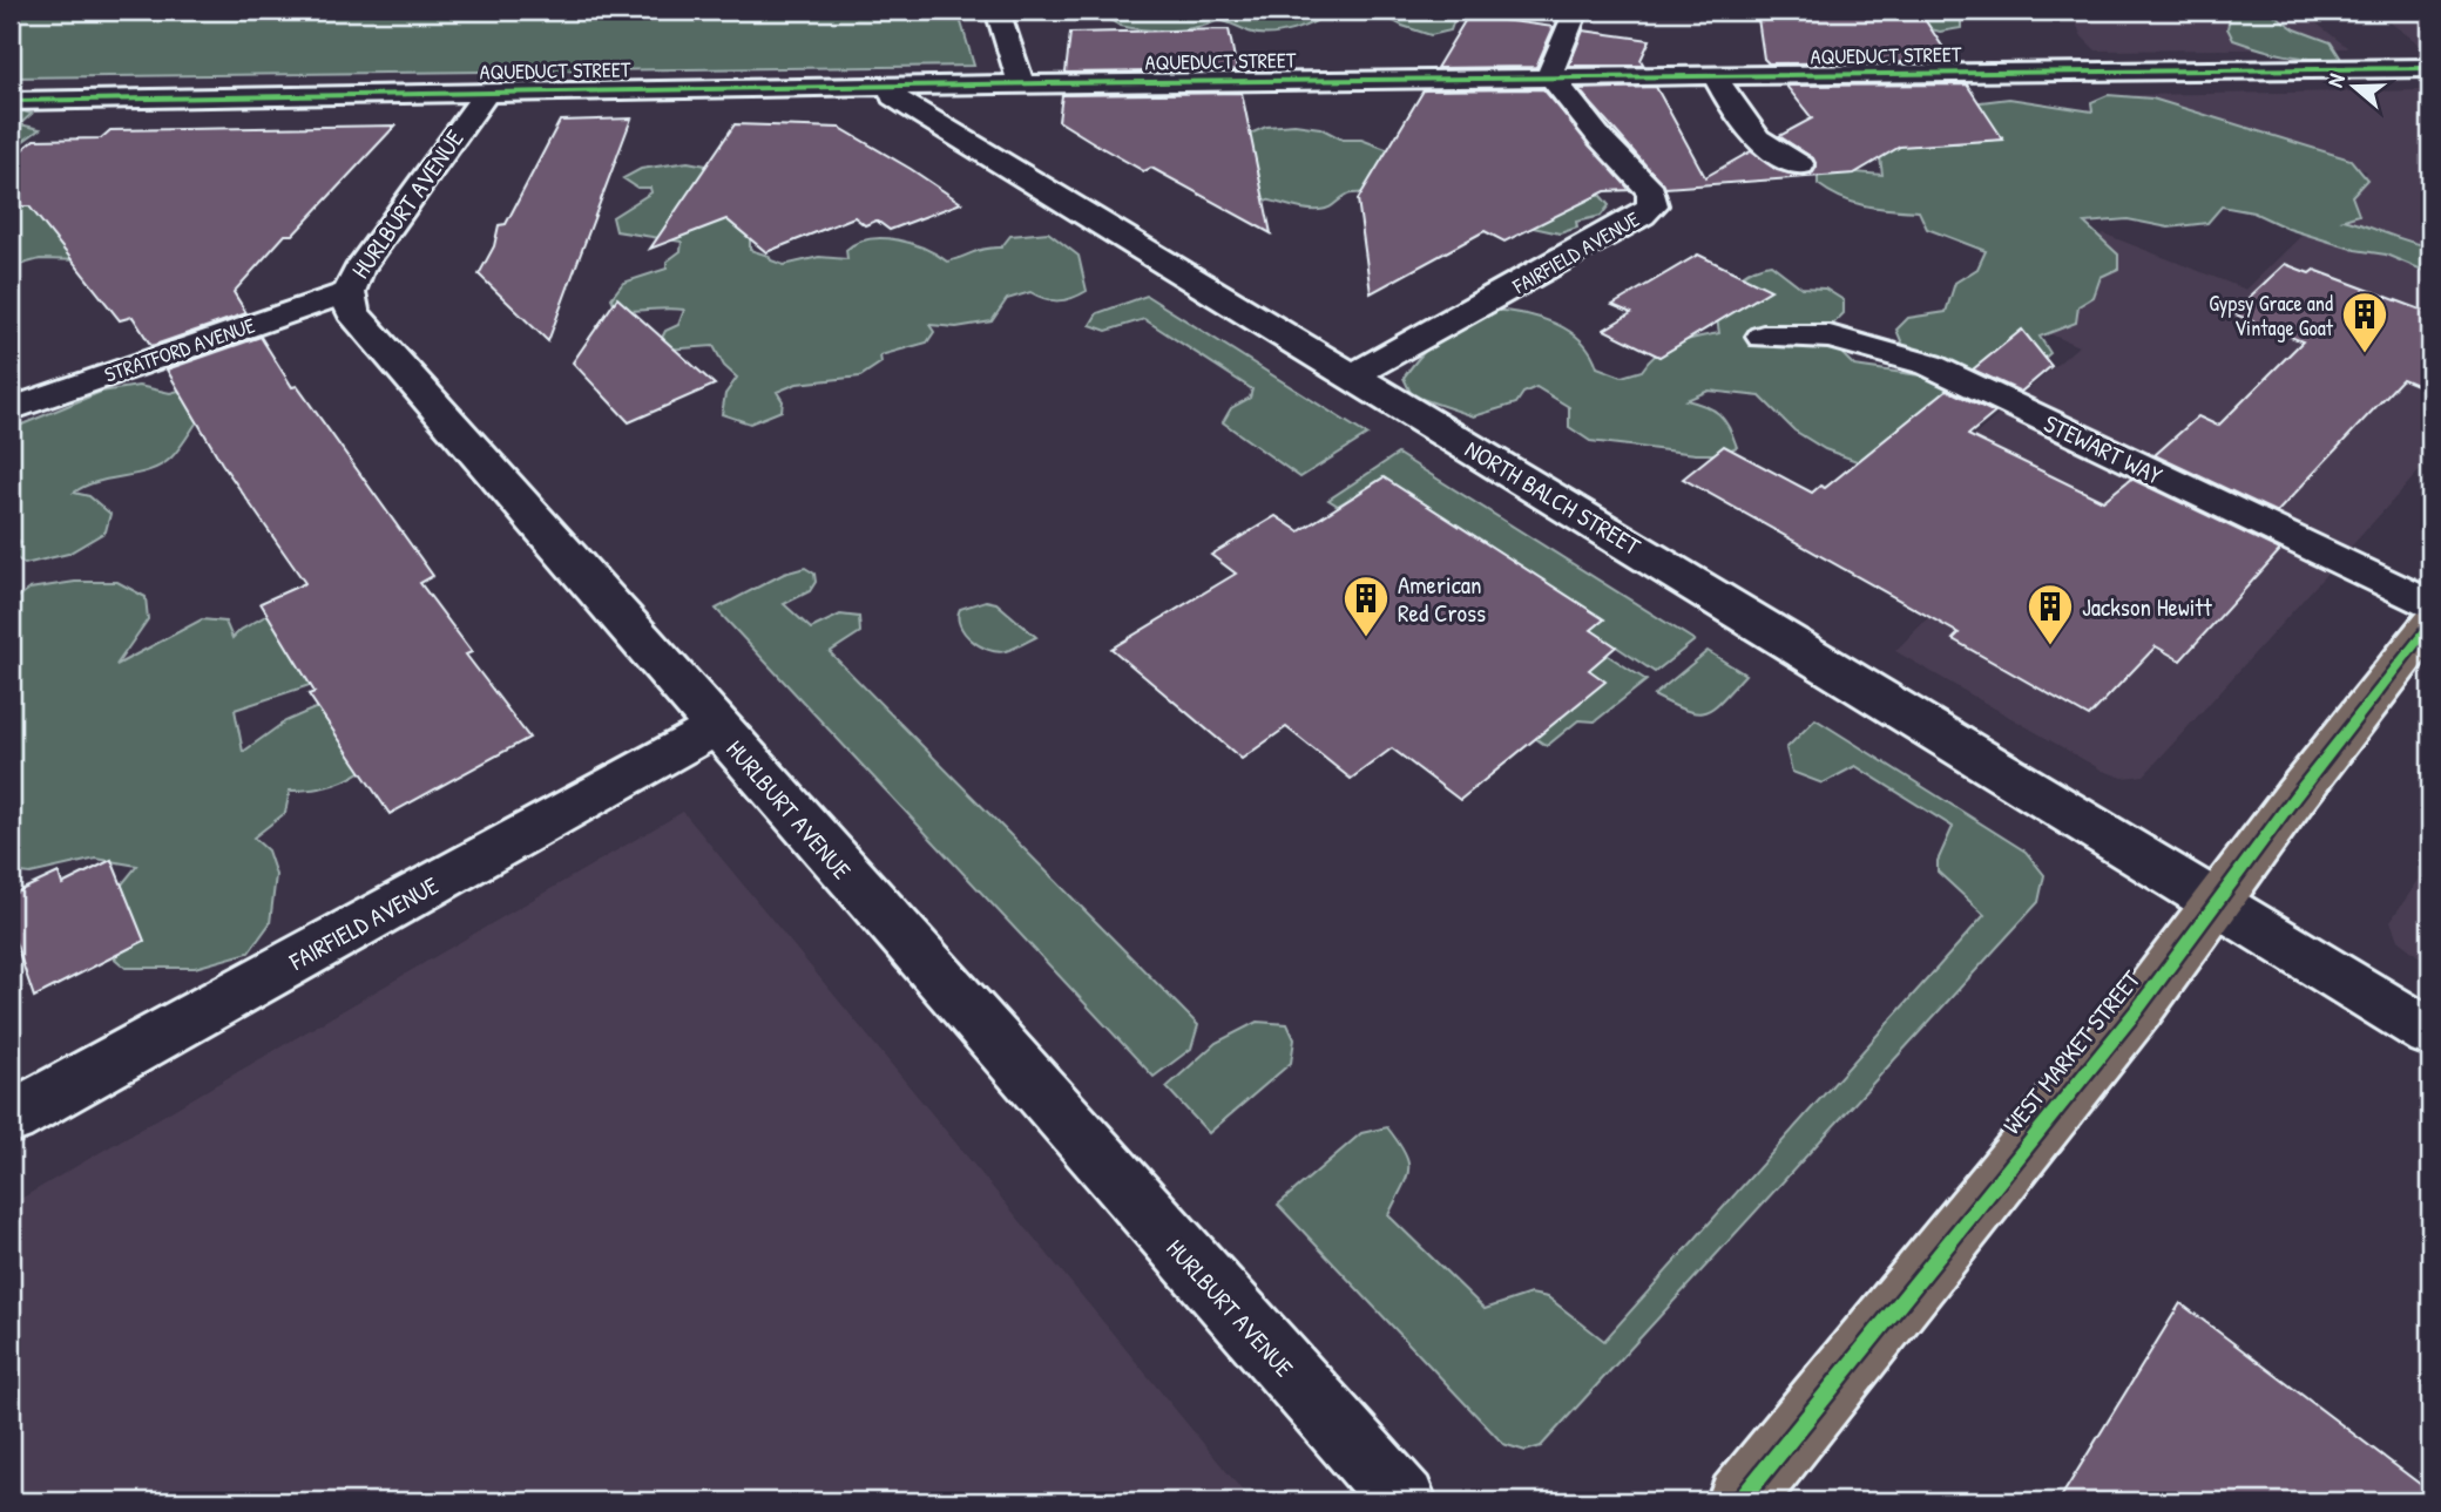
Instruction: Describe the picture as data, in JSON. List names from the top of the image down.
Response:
{
  "streets": {
    "main road": ["WEST MARKET STREET"],
    "street": [
      "AQUEDUCT STREET",
      "HURLBURT AVENUE",
      "FAIRFIELD AVENUE",
      "STRATFORD AVENUE",
      "STEWART WAY",
      "NORTH BALCH STREET"
    ]
  },
  "crossings": [
    ["AQUEDUCT STREET", "HURLBURT AVENUE"],
    ["AQUEDUCT STREET", "FAIRFIELD AVENUE"],
    ["AQUEDUCT STREET", "NORTH BALCH STREET"],
    ["HURLBURT AVENUE", "FAIRFIELD AVENUE"],
    ["HURLBURT AVENUE", "STRATFORD AVENUE"],
    ["FAIRFIELD AVENUE", "NORTH BALCH STREET"],
    ["NORTH BALCH STREET", "WEST MARKET STREET"]
  ],
  "places": {
    "building": ["Gypsy Grace and Vintage Goat", "American Red Cross", "Jackson Hewitt"]
  },
  "north": "left"
}
